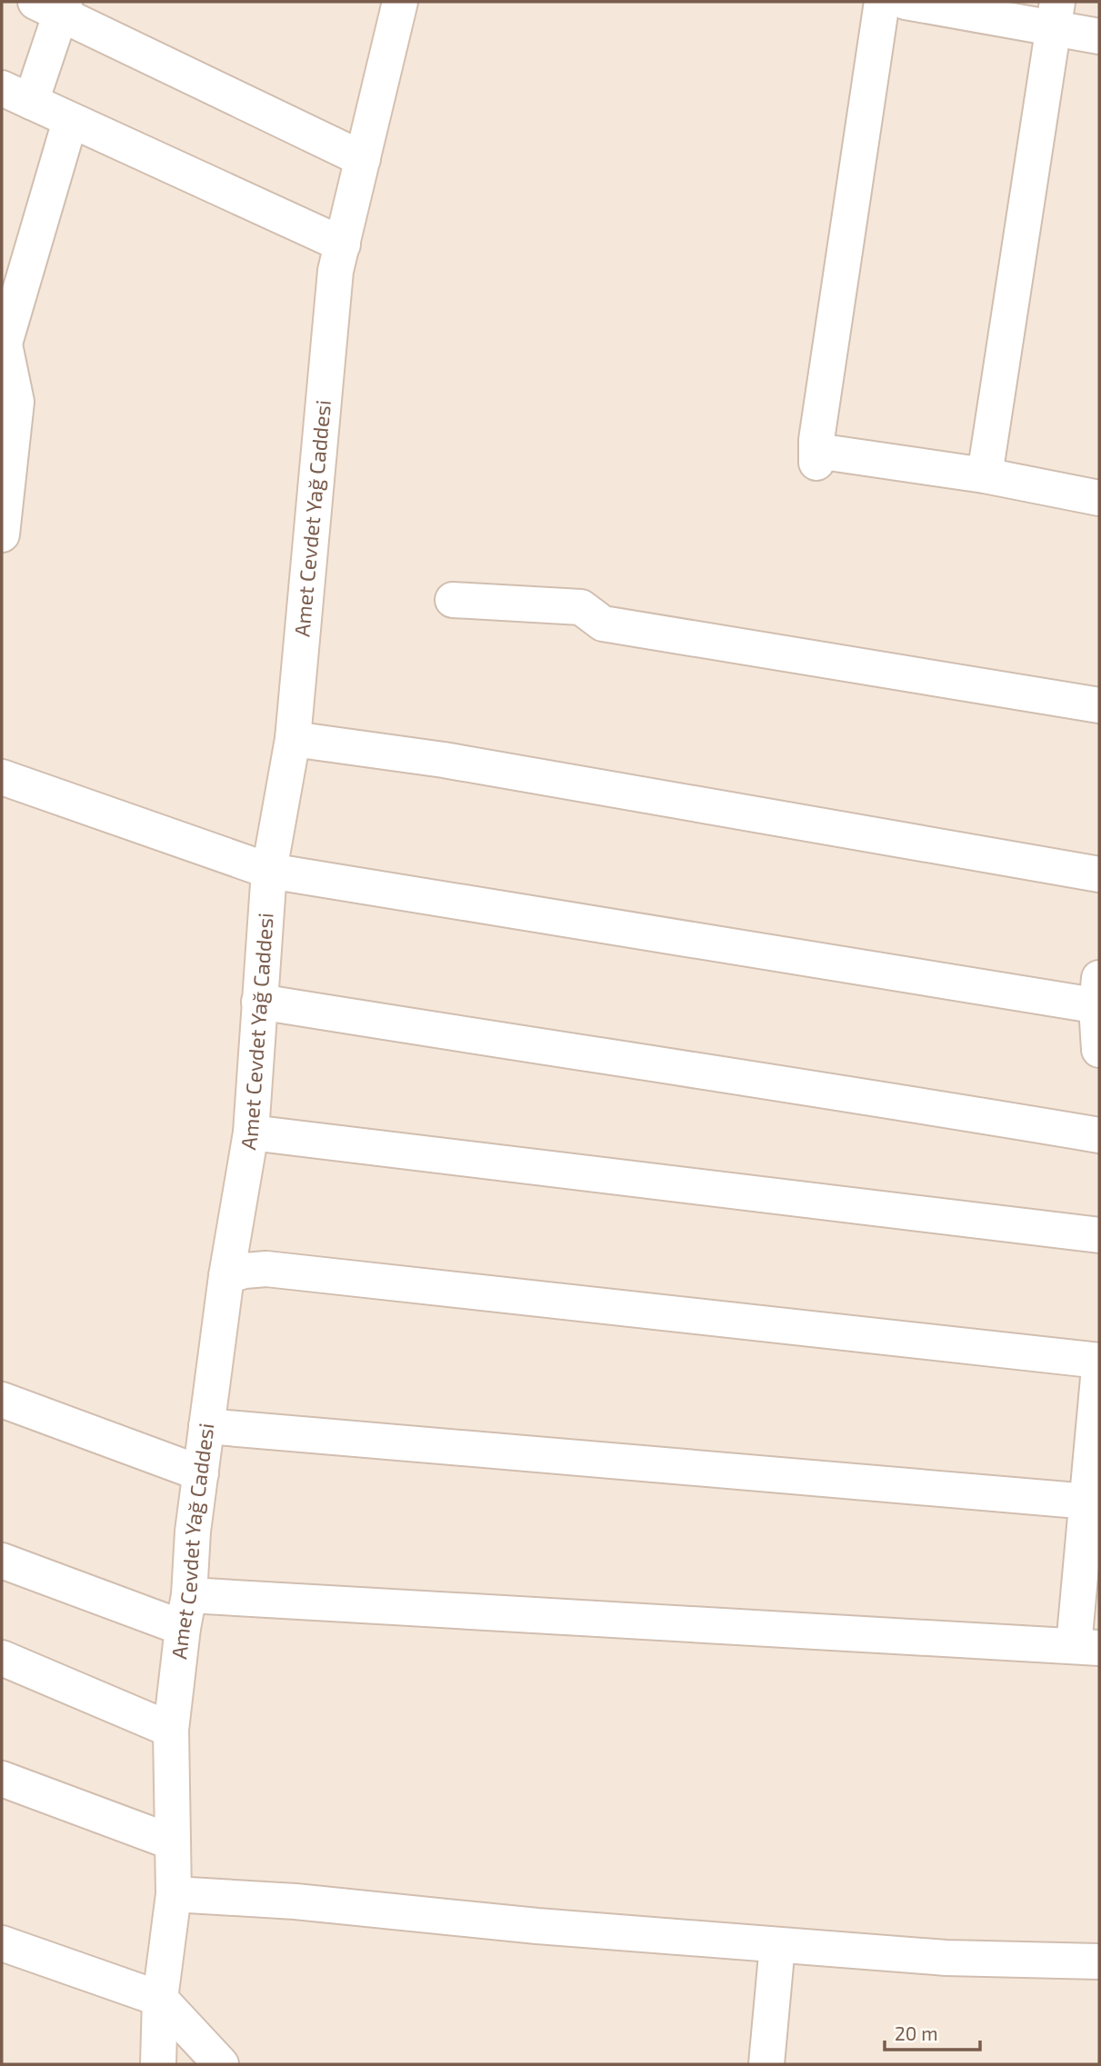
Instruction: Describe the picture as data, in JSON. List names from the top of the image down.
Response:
{
  "streets": {
    "street": ["Amet Cevdet Yağ Caddesi"]
  },
  "scale_bar": "20 m"
}
